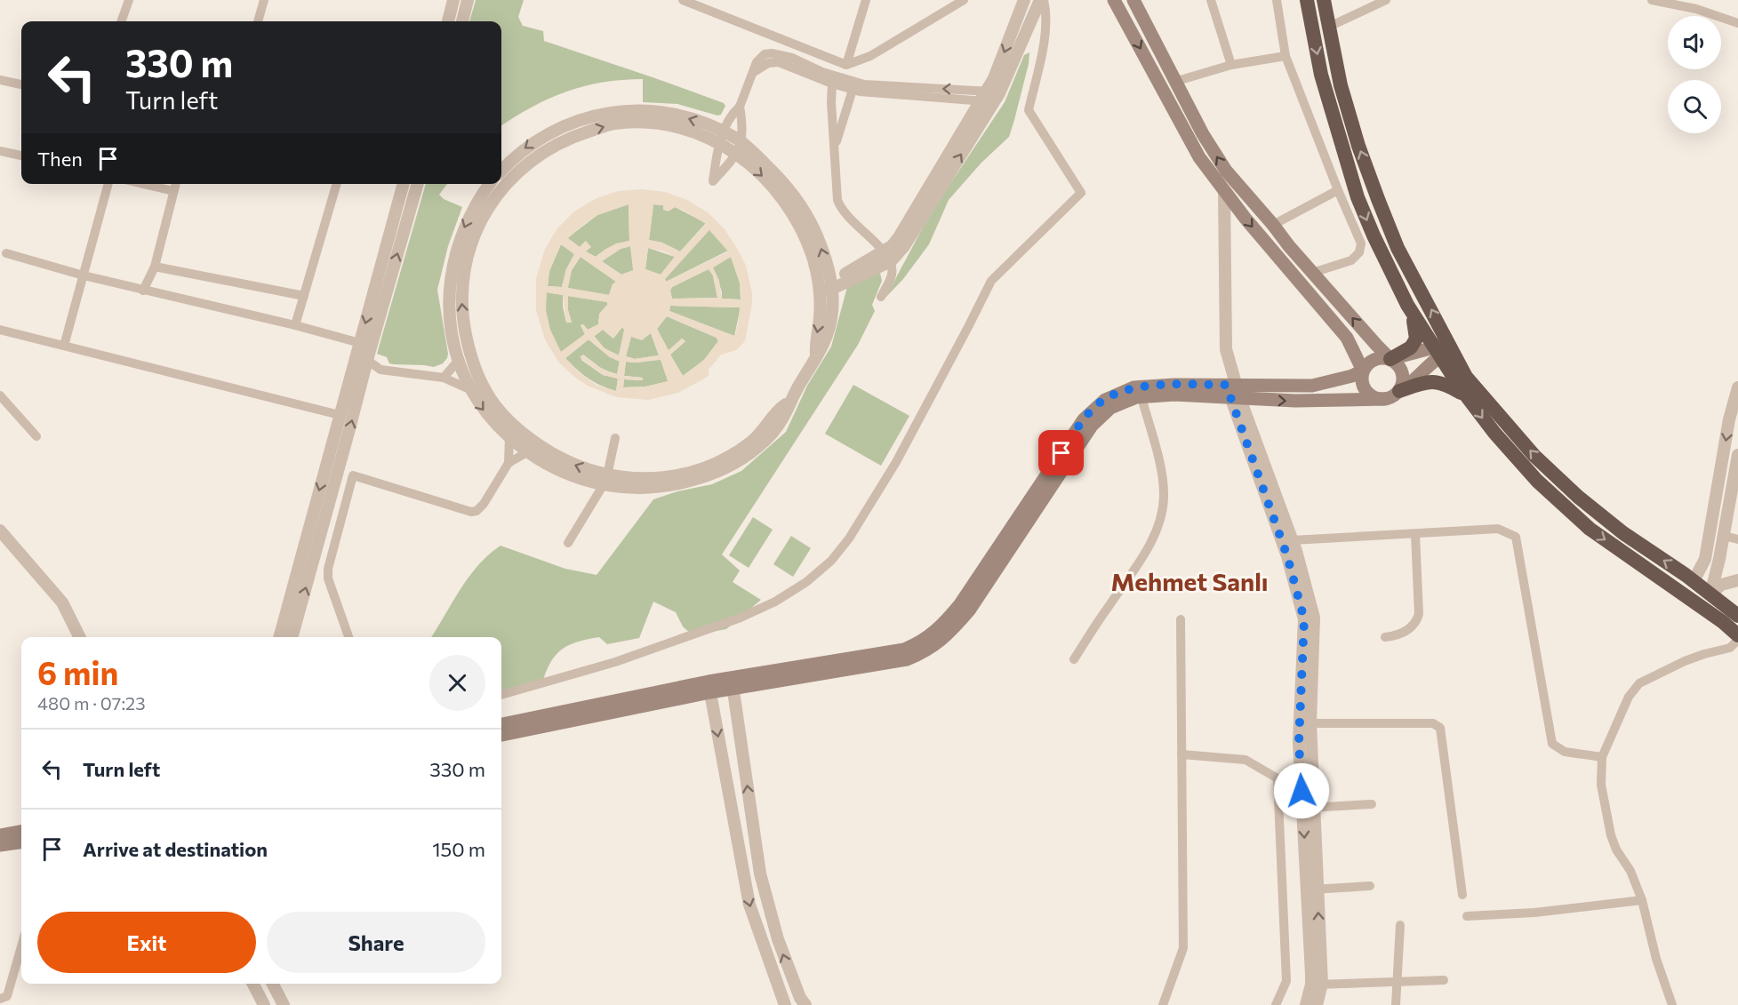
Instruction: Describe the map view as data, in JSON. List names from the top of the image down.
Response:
{
  "districts": ["Mehmet Sanlı"],
  "page": {
    "turn": ["330 m", "Turn left"],
    "then": "Then",
    "heading": ["6 min", "480 m · 07:23"],
    "list": [
      {
        "name": "Turn left",
        "value": "330 m"
      },
      {
        "name": "Arrive at destination",
        "value": "150 m"
      }
    ],
    "buttons": ["Exit", "Share"]
  }
}
